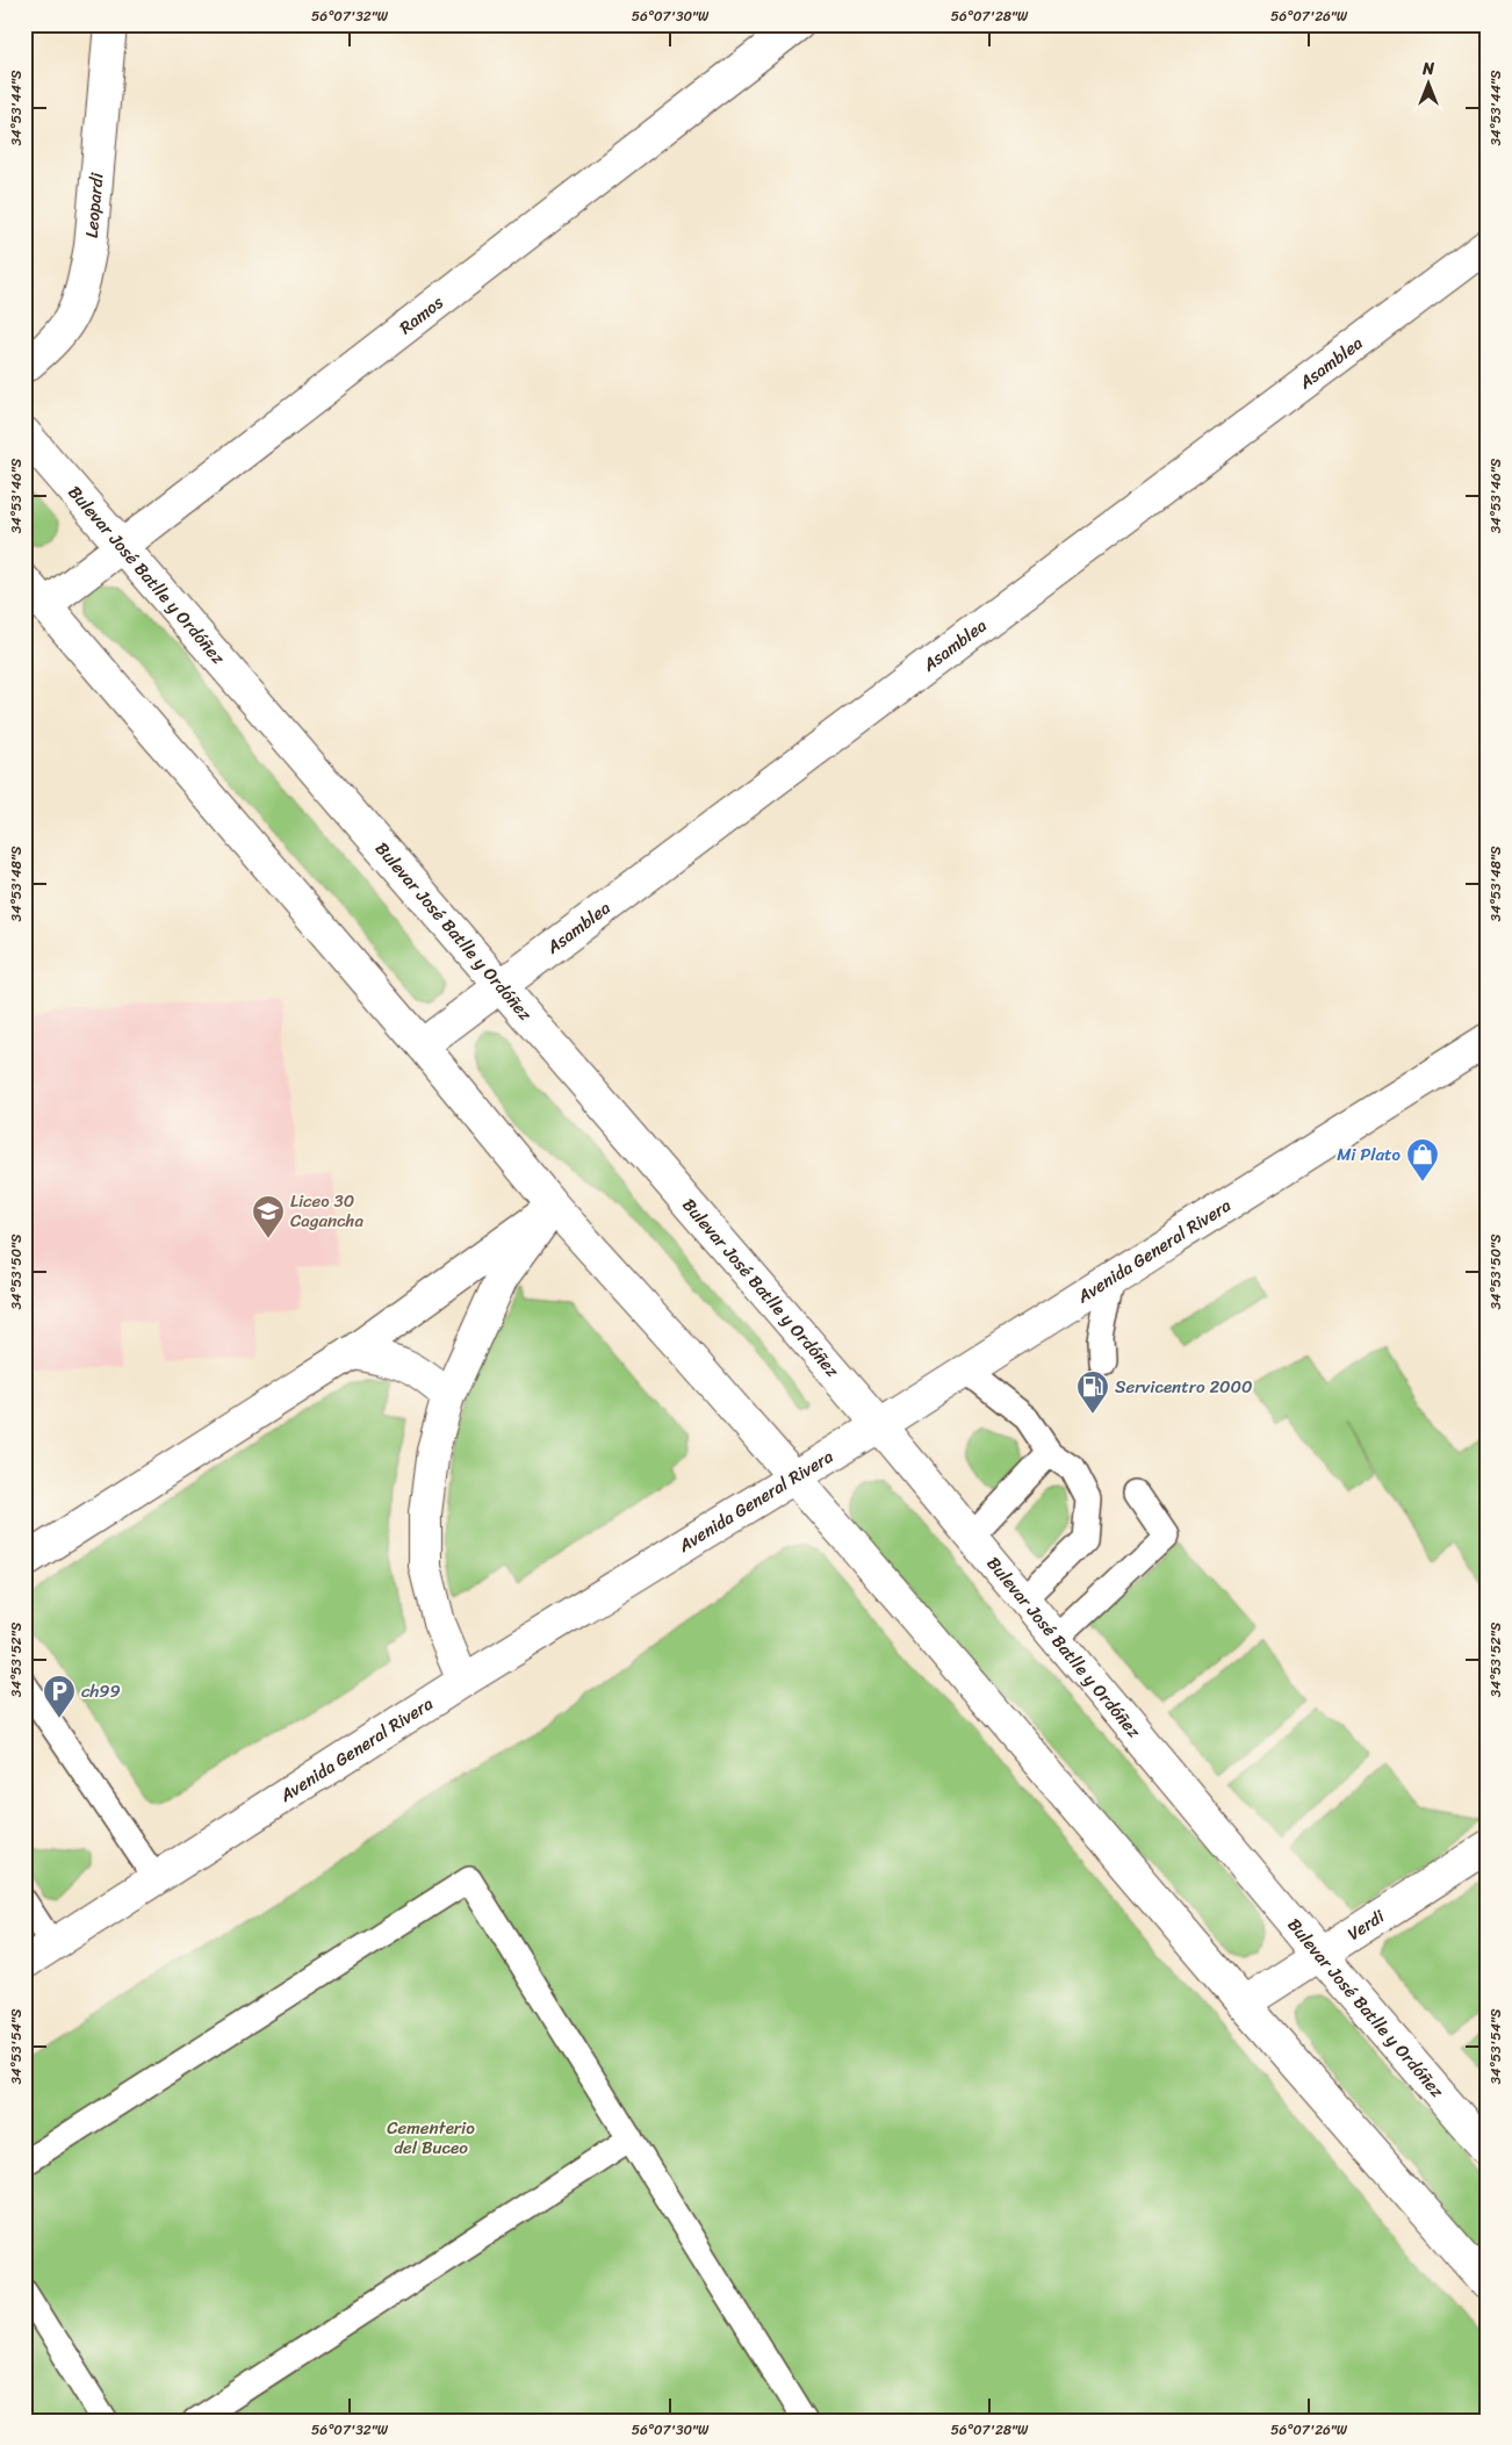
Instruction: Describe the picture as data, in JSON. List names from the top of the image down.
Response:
{
  "streets": {
    "main road": [
      "Leopardi",
      "Ramos",
      "Asamblea",
      "Bulevar José Batlle y Ordóñez",
      "Avenida General Rivera",
      "Verdi"
    ]
  },
  "crossings": [
    ["Ramos", "Bulevar José Batlle y Ordóñez"],
    ["Asamblea", "Bulevar José Batlle y Ordóñez"],
    ["Bulevar José Batlle y Ordóñez", "Avenida General Rivera"],
    ["Bulevar José Batlle y Ordóñez", "Verdi"]
  ],
  "parks": ["Cementerio del Buceo"],
  "places": {
    "shop": ["Mi Plato"],
    "school or university": ["Liceo 30 Cagancha"],
    "fuel station": ["Servicentro 2000"],
    "parking": ["ch99"]
  },
  "north": "top",
  "coordinates": [
    "56°07'32\"W",
    "56°07'30\"W",
    "56°07'28\"W",
    "56°07'26\"W",
    "34°53'44\"S",
    "34°53'46\"S",
    "34°53'48\"S",
    "34°53'50\"S",
    "34°53'52\"S",
    "34°53'54\"S"
  ]
}
